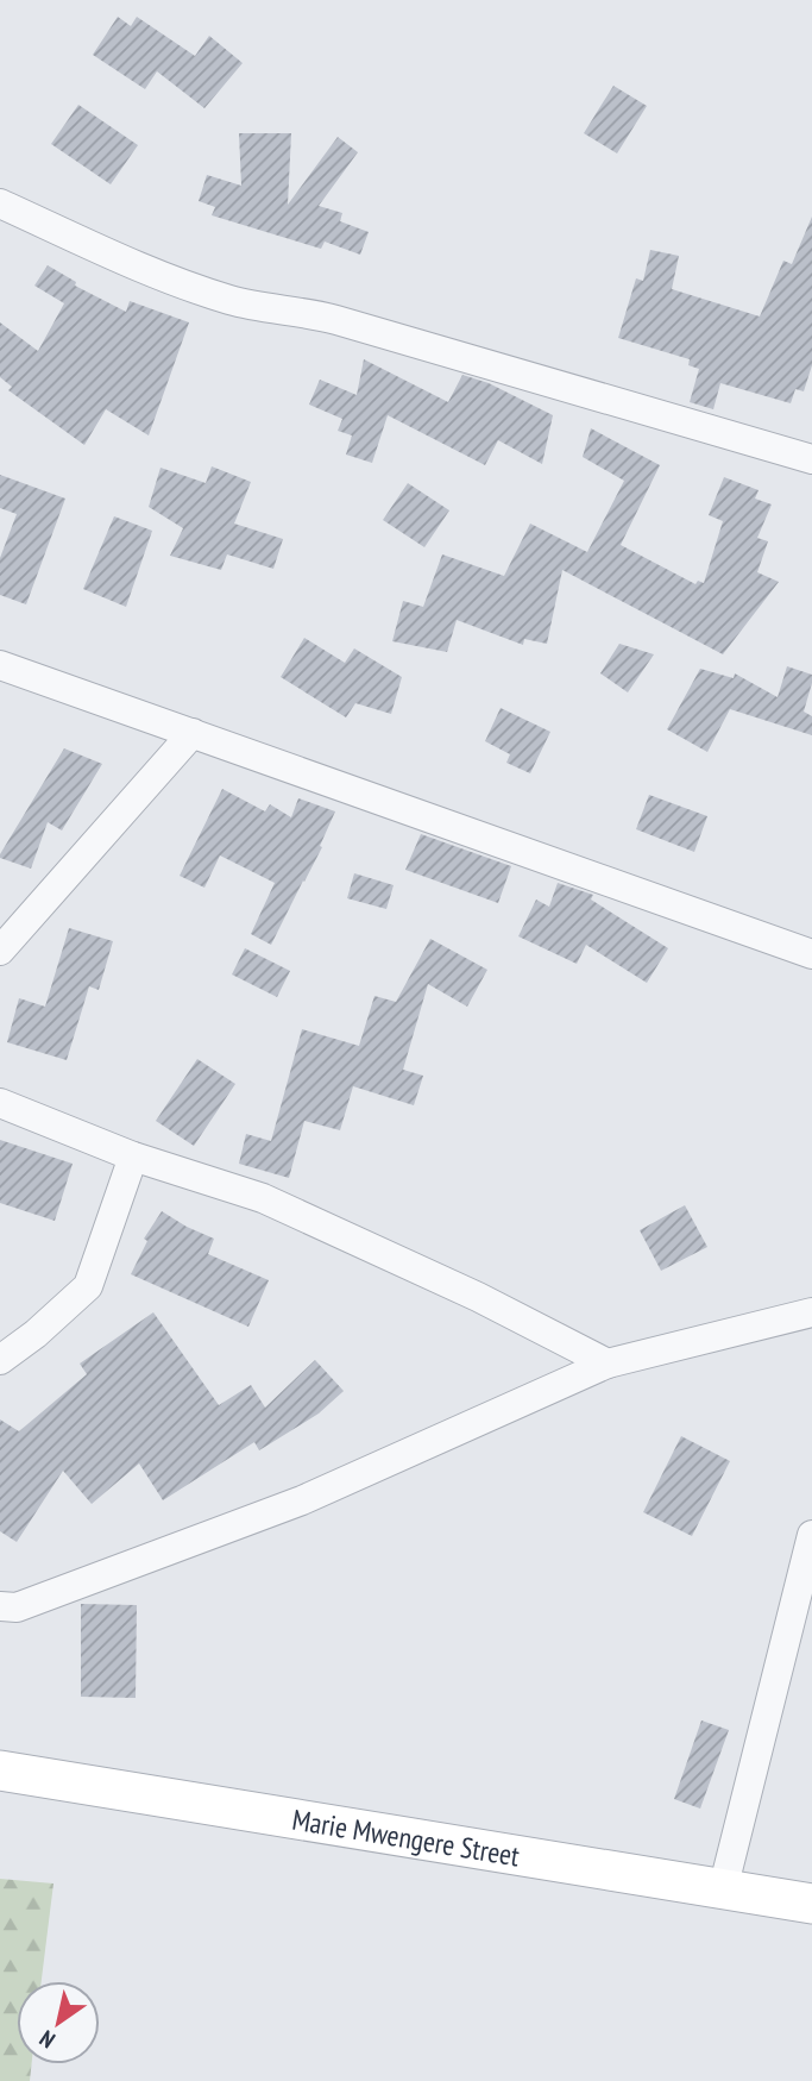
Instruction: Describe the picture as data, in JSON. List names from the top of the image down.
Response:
{
  "streets": {
    "main road": ["Marie Mwengere Street"]
  },
  "north": "bottom left"
}
